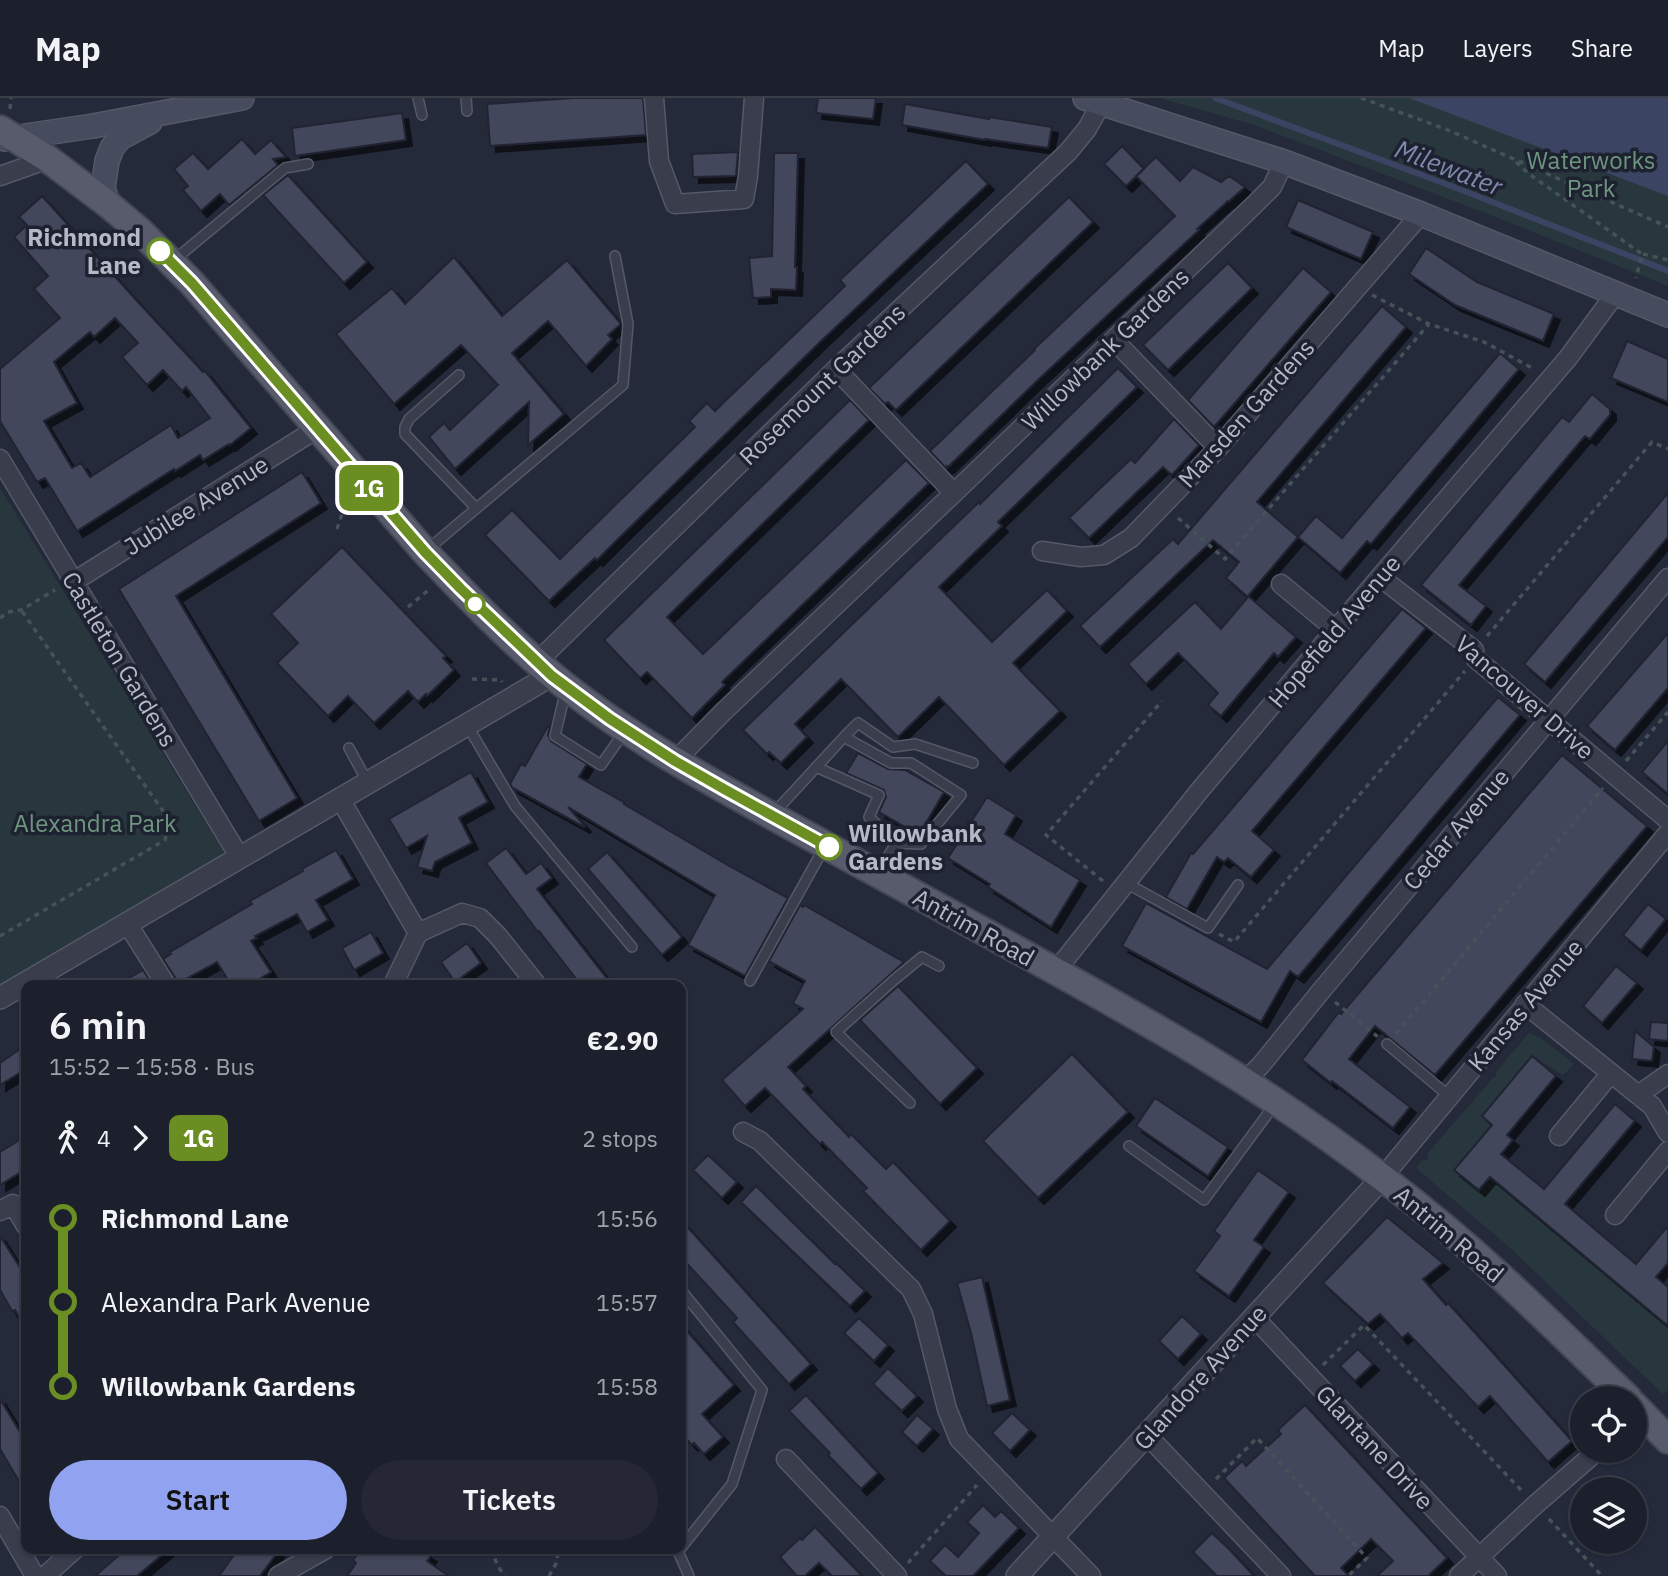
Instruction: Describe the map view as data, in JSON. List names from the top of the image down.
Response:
{
  "streets": {
    "main road": ["Antrim Road"],
    "street": [
      "Willowbank Gardens",
      "Rosemount Gardens",
      "Marsden Gardens",
      "Jubilee Avenue",
      "Hopefield Avenue",
      "Castleton Gardens",
      "Vancouver Drive",
      "Cedar Avenue",
      "Kansas Avenue",
      "Glandore Avenue",
      "Glantane Drive"
    ]
  },
  "crossings": [
    ["Willowbank Gardens", "Antrim Road"],
    ["Rosemount Gardens", "Antrim Road"],
    ["Jubilee Avenue", "Castleton Gardens"],
    ["Jubilee Avenue", "Antrim Road"],
    ["Hopefield Avenue", "Vancouver Drive"],
    ["Hopefield Avenue", "Antrim Road"],
    ["Vancouver Drive", "Cedar Avenue"],
    ["Cedar Avenue", "Antrim Road"],
    ["Antrim Road", "Kansas Avenue"],
    ["Antrim Road", "Glandore Avenue"],
    ["Kansas Avenue", "Glandore Avenue"],
    ["Glandore Avenue", "Glantane Drive"]
  ],
  "water": ["Milewater"],
  "parks": ["Waterworks Park", "Alexandra Park"],
  "places": ["Richmond Lane", "Willowbank Gardens"],
  "lines": ["bus line 1G"],
  "page": {
    "header": "Map",
    "nav": ["Map", "Layers", "Share"],
    "on_map": "1G",
    "heading": ["6 min", "15:52 – 15:58 · Bus", "€2.90"],
    "legs": ["4", "1G", "2 stops"],
    "list": [
      {
        "name": "Richmond Lane",
        "value": "15:56"
      },
      {
        "name": "Alexandra Park Avenue",
        "value": "15:57"
      },
      {
        "name": "Willowbank Gardens",
        "value": "15:58"
      }
    ],
    "buttons": ["Start", "Tickets"]
  }
}
